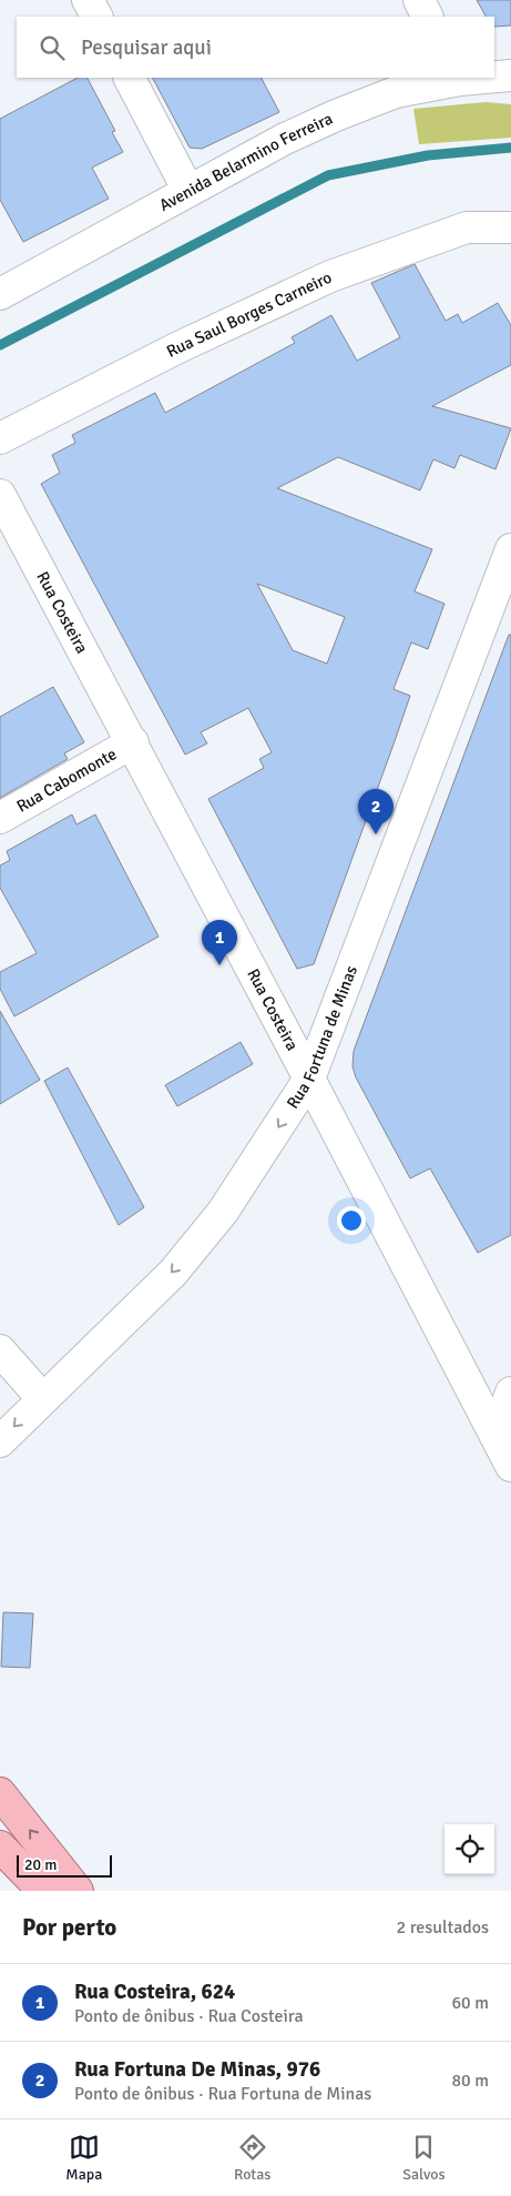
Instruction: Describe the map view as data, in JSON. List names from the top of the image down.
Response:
{
  "streets": {
    "street": [
      "Avenida Belarmino Ferreira",
      "Rua Saul Borges Carneiro",
      "Rua Costeira",
      "Rua Cabomonte",
      "Rua Fortuna de Minas"
    ]
  },
  "crossings": [
    ["Rua Costeira", "Rua Cabomonte"],
    ["Rua Costeira", "Rua Fortuna de Minas"]
  ],
  "one_way": ["Rua Fortuna de Minas"],
  "scale_bar": "20 m",
  "page": {
    "search": "Pesquisar aqui",
    "pins": ["2", "1"],
    "scale": "20 m",
    "heading": ["Por perto", "2 resultados"],
    "list": [
      {
        "mark": "1",
        "name": "Rua Costeira, 624",
        "note": "Ponto de ônibus · Rua Costeira",
        "value": "60 m"
      },
      {
        "mark": "2",
        "name": "Rua Fortuna De Minas, 976",
        "note": "Ponto de ônibus · Rua Fortuna de Minas",
        "value": "80 m"
      }
    ],
    "nav": ["Mapa", "Rotas", "Salvos"]
  }
}
